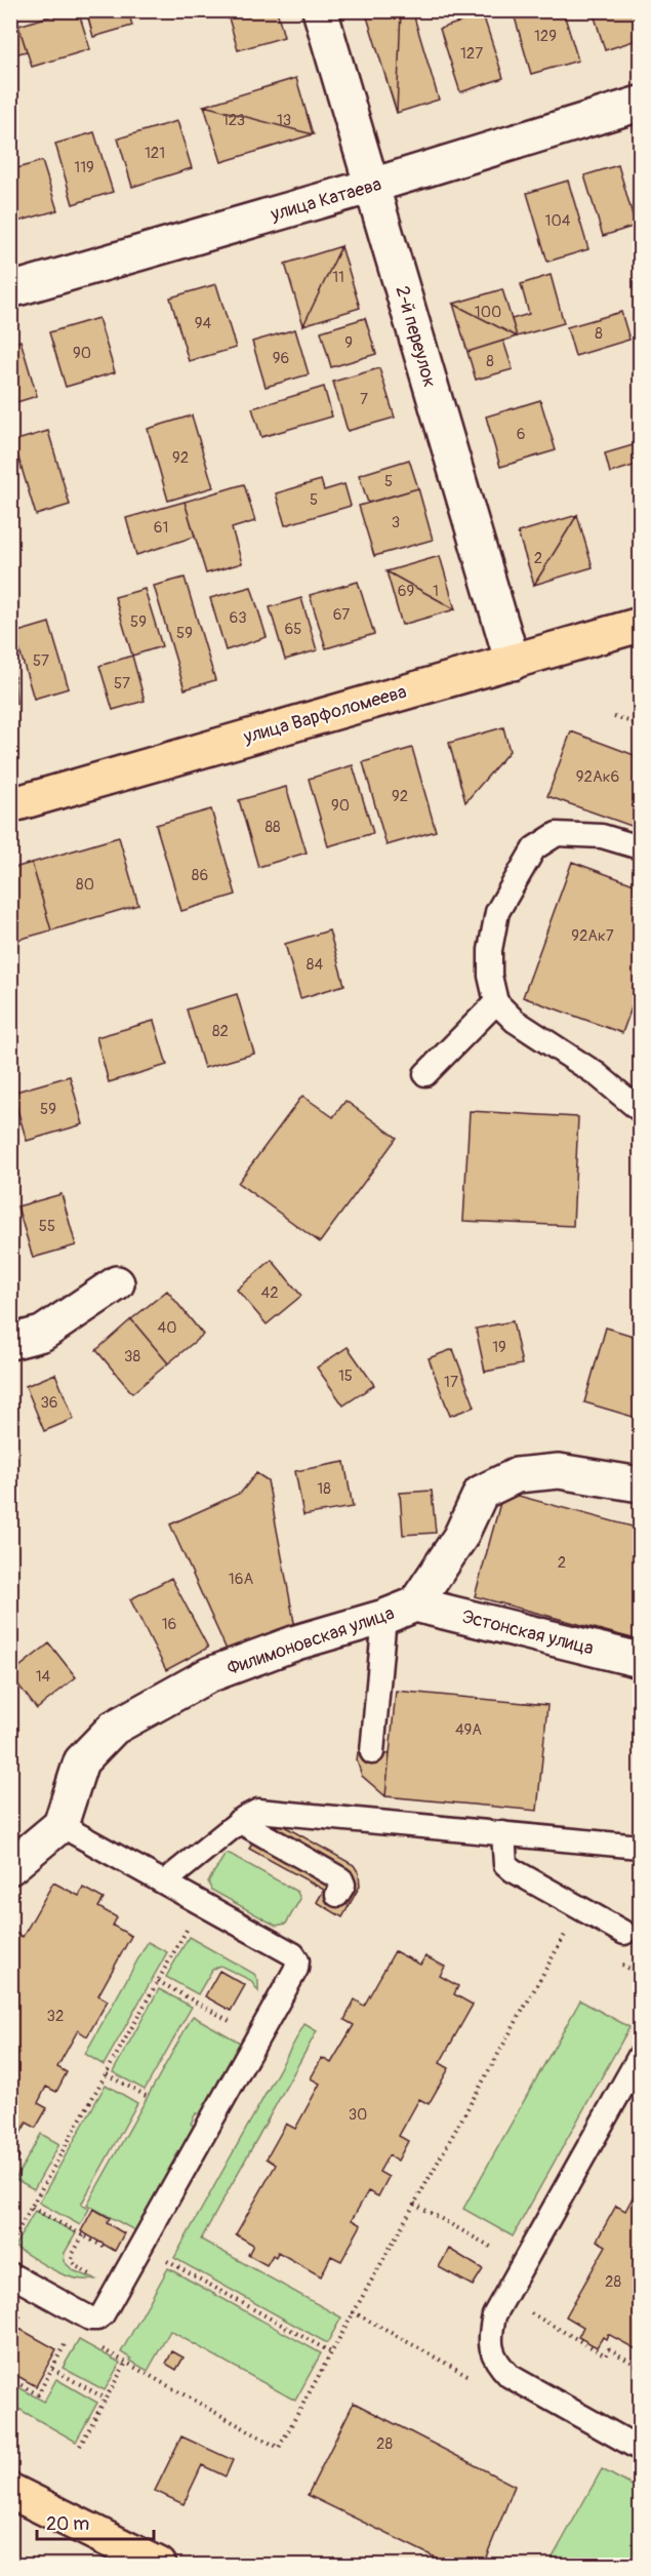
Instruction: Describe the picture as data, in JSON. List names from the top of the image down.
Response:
{
  "streets": {
    "main road": ["улица Варфоломеева"],
    "street": [
      "улица Катаева",
      "2-й переулок",
      "Эстонская улица",
      "Филимоновская улица"
    ]
  },
  "crossings": [
    ["улица Катаева", "2-й переулок"],
    ["2-й переулок", "улица Варфоломеева"],
    ["Эстонская улица", "Филимоновская улица"]
  ],
  "house_numbers": [
    "129",
    "127",
    "123",
    "13",
    "121",
    "119",
    "104",
    "11",
    "100",
    "94",
    "8",
    "9",
    "90",
    "96",
    "8",
    "7",
    "6",
    "92",
    "5",
    "5",
    "3",
    "61",
    "2",
    "69",
    "1",
    "67",
    "63",
    "59",
    "65",
    "59",
    "57",
    "57",
    "92Ак6",
    "92",
    "90",
    "88",
    "86",
    "80",
    "92Ак7",
    "84",
    "82",
    "59",
    "55",
    "42",
    "40",
    "19",
    "38",
    "15",
    "17",
    "36",
    "18",
    "2",
    "16А",
    "16",
    "14",
    "49А",
    "32",
    "30",
    "28",
    "28"
  ],
  "scale_bar": "20 m"
}
